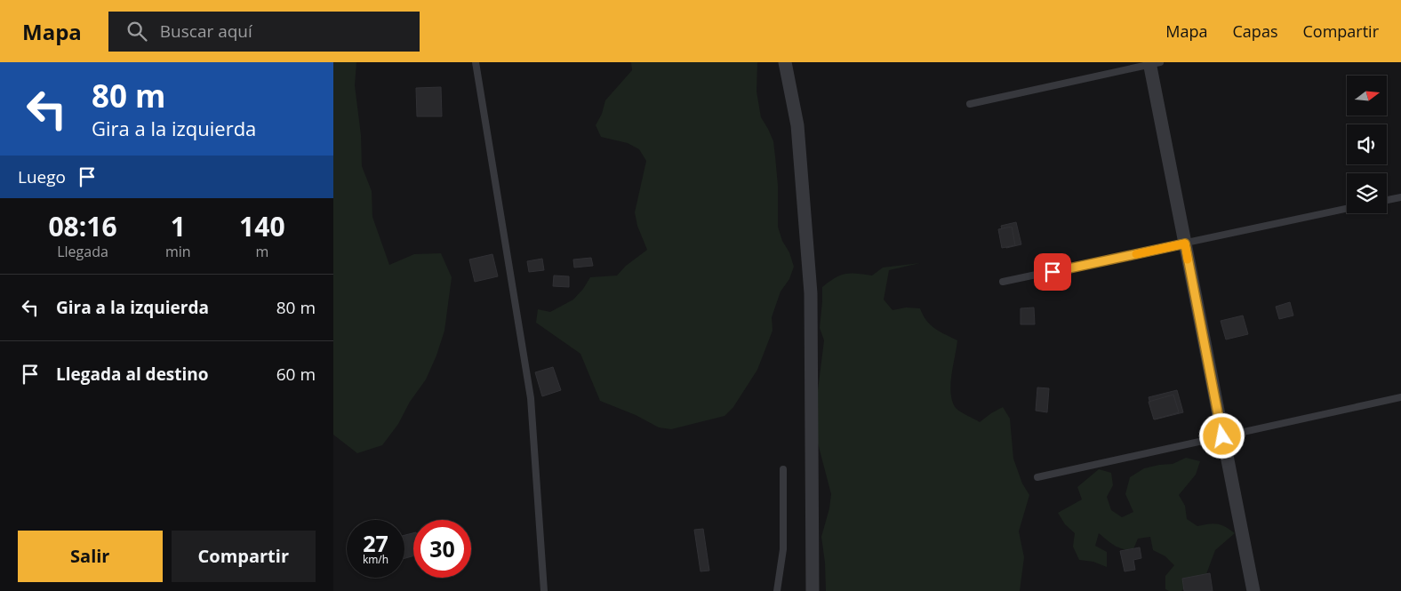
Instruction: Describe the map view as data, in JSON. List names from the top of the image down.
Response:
{
  "north": "right",
  "page": {
    "header": "Mapa",
    "search": "Buscar aquí",
    "nav": ["Mapa", "Capas", "Compartir"],
    "turn": ["80 m", "Gira a la izquierda"],
    "then": "Luego",
    "eta": [
      "08:16",
      "Llegada",
      "1",
      "min",
      "140",
      "m"
    ],
    "list": [
      {
        "name": "Gira a la izquierda",
        "value": "80 m"
      },
      {
        "name": "Llegada al destino",
        "value": "60 m"
      }
    ],
    "speed": "27 km/h",
    "limit": "30",
    "buttons": ["Salir", "Compartir"]
  }
}
